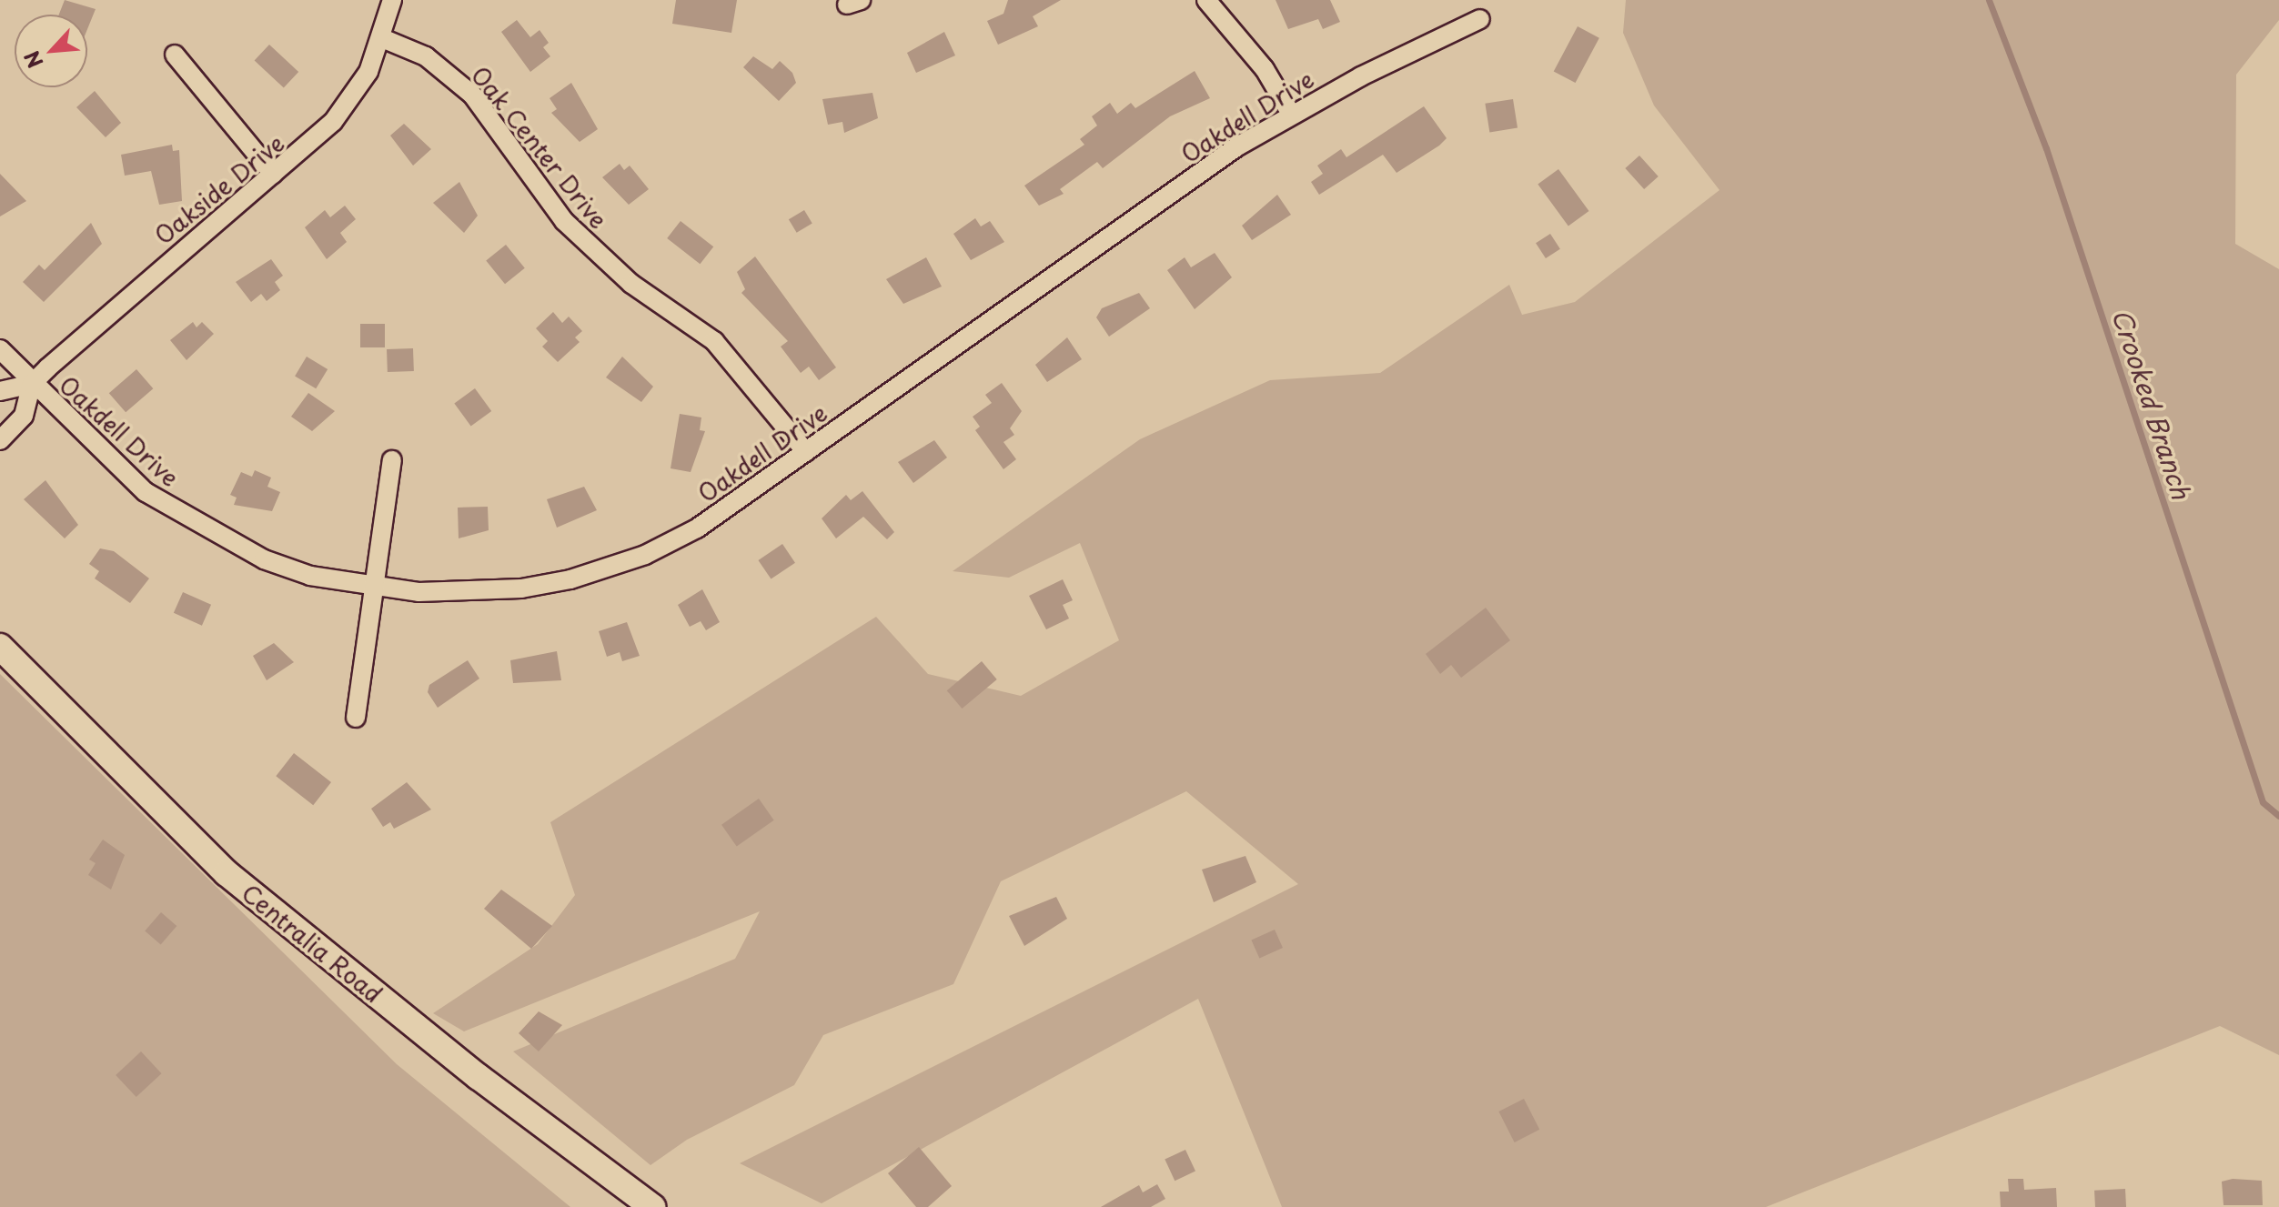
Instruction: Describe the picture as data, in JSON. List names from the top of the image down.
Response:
{
  "streets": {
    "main road": ["Centralia Road"],
    "street": ["Oakdell Drive", "Oak Center Drive", "Oakside Drive"]
  },
  "crossings": [
    ["Oakdell Drive", "Oak Center Drive"],
    ["Oakdell Drive", "Oakside Drive"],
    ["Oak Center Drive", "Oakside Drive"]
  ],
  "water": ["Crooked Branch"],
  "north": "bottom left"
}
